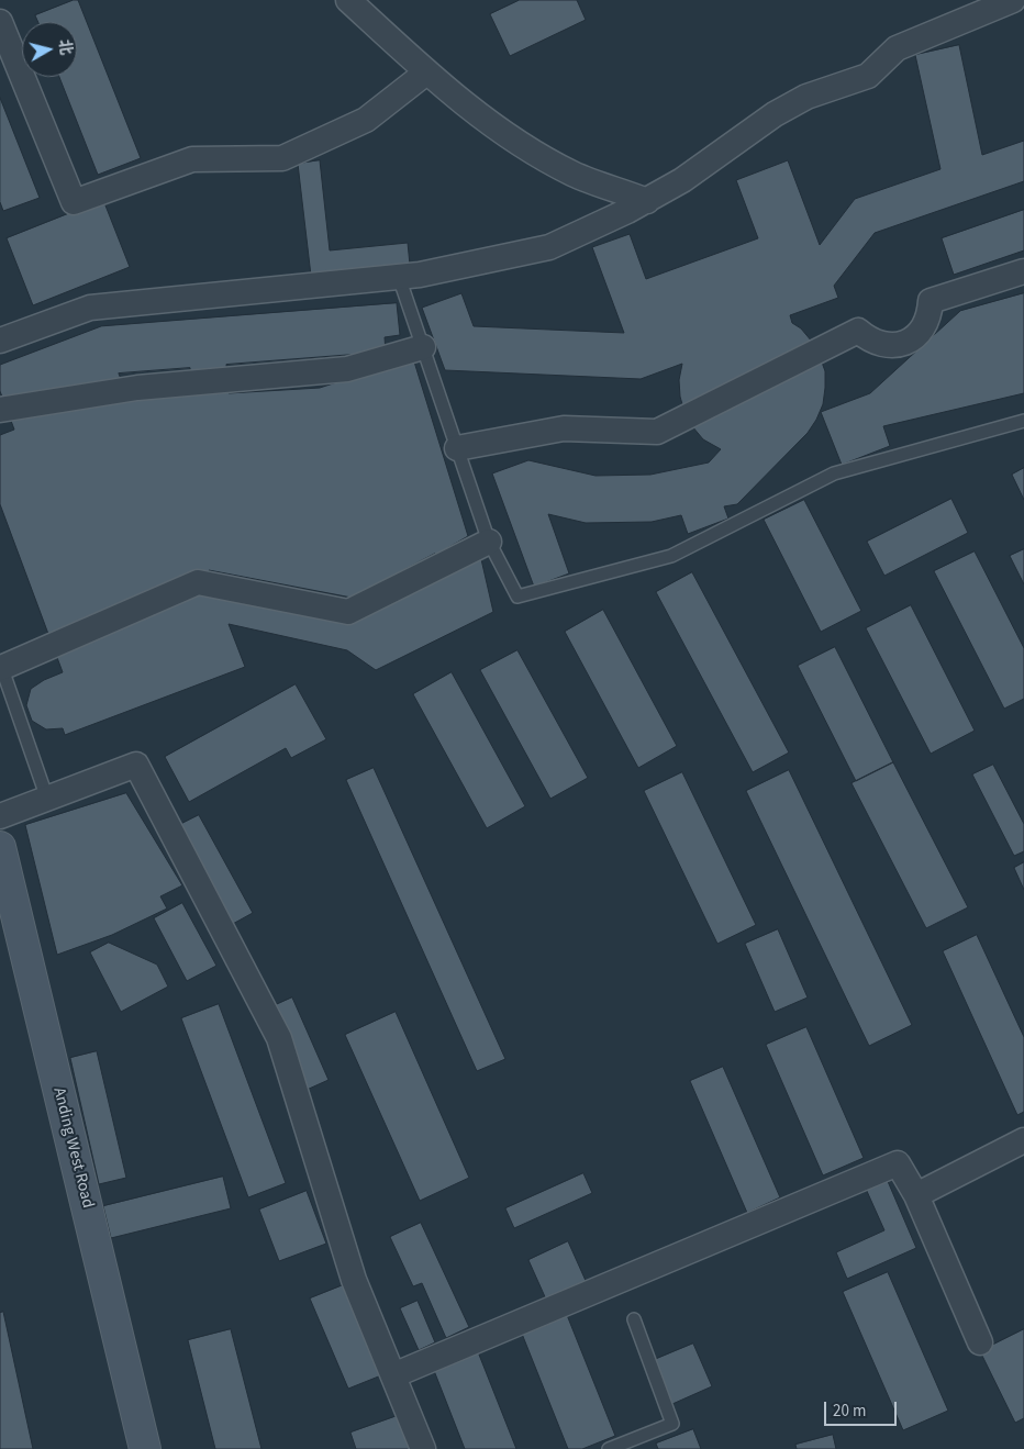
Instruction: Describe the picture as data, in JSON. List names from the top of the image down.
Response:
{
  "streets": {
    "street": ["Anding West Road"]
  },
  "scale_bar": "20 m",
  "north": "right"
}
